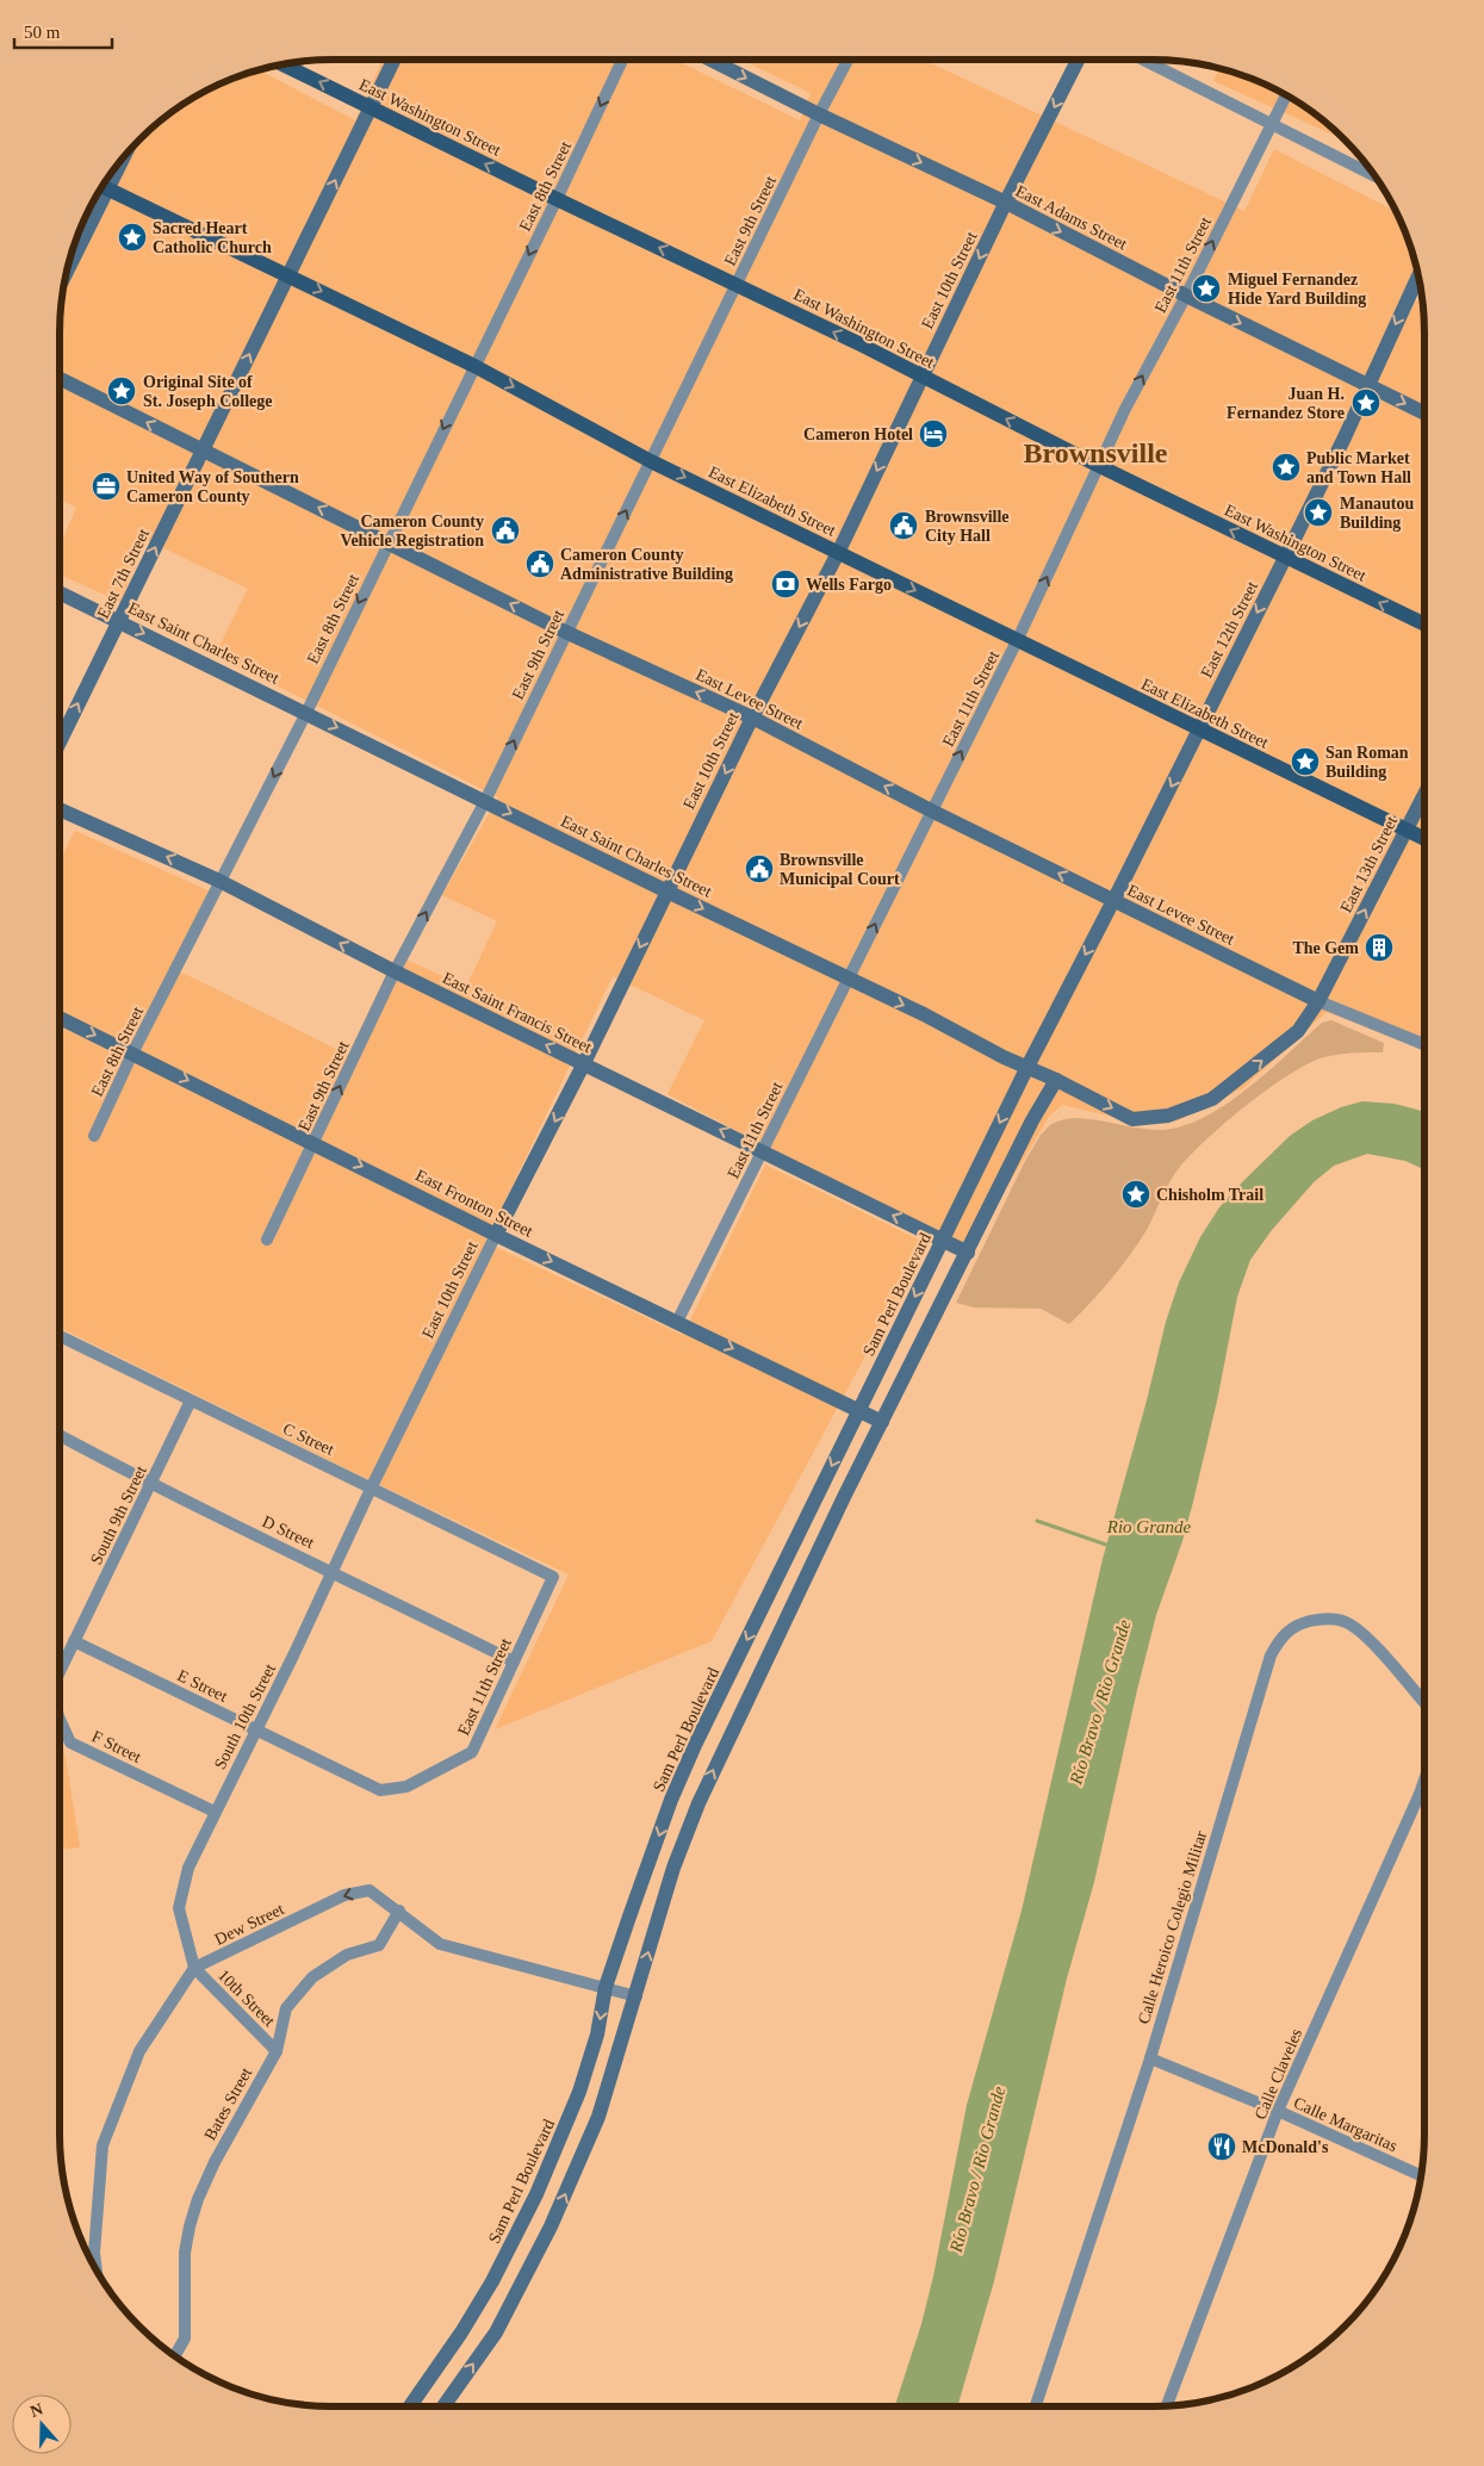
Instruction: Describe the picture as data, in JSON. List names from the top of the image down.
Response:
{
  "streets": {
    "main road": [
      "East Washington Street",
      "East Adams Street",
      "East 10th Street",
      "East Elizabeth Street",
      "East 7th Street",
      "East 12th Street",
      "East Saint Charles Street",
      "East Levee Street",
      "East 13th Street",
      "East Saint Francis Street",
      "East Fronton Street",
      "Sam Perl Boulevard"
    ],
    "street": [
      "East 8th Street",
      "East 9th Street",
      "East 11th Street",
      "C Street",
      "South 9th Street",
      "D Street",
      "E Street",
      "South 10th Street",
      "F Street",
      "Dew Street",
      "Calle Heroico Colegio Militar",
      "10th Street",
      "Calle Claveles",
      "Bates Street",
      "Calle Margaritas"
    ]
  },
  "crossings": [
    ["East Washington Street", "East 8th Street"],
    ["East Washington Street", "East 9th Street"],
    ["East Washington Street", "East 11th Street"],
    ["East Washington Street", "East 10th Street"],
    ["East Washington Street", "East 7th Street"],
    ["East Washington Street", "East 12th Street"],
    ["East 8th Street", "East Elizabeth Street"],
    ["East 8th Street", "East Saint Charles Street"],
    ["East 8th Street", "East Levee Street"],
    ["East 8th Street", "East Saint Francis Street"],
    ["East 8th Street", "East Fronton Street"],
    ["East Adams Street", "East 9th Street"],
    ["East Adams Street", "East 11th Street"],
    ["East Adams Street", "East 10th Street"],
    ["East Adams Street", "East 12th Street"],
    ["East 9th Street", "East Elizabeth Street"],
    ["East 9th Street", "East Saint Charles Street"],
    ["East 9th Street", "East Levee Street"],
    ["East 9th Street", "East Saint Francis Street"],
    ["East 9th Street", "East Fronton Street"],
    ["East 11th Street", "East Elizabeth Street"],
    ["East 11th Street", "East Saint Charles Street"],
    ["East 11th Street", "East Levee Street"],
    ["East 11th Street", "East Saint Francis Street"],
    ["East 11th Street", "East Fronton Street"],
    ["East 11th Street", "C Street"],
    ["East 11th Street", "D Street"],
    ["East 11th Street", "E Street"],
    ["East 10th Street", "East Elizabeth Street"],
    ["East 10th Street", "East Saint Charles Street"],
    ["East 10th Street", "East Levee Street"],
    ["East 10th Street", "East Saint Francis Street"],
    ["East 10th Street", "East Fronton Street"],
    ["East 10th Street", "C Street"],
    ["East 10th Street", "South 10th Street"],
    ["East Elizabeth Street", "East 7th Street"],
    ["East Elizabeth Street", "East 12th Street"],
    ["East Elizabeth Street", "East 13th Street"],
    ["East 7th Street", "East Saint Charles Street"],
    ["East 7th Street", "East Levee Street"],
    ["East 12th Street", "East Saint Charles Street"],
    ["East 12th Street", "East Levee Street"],
    ["East 12th Street", "Sam Perl Boulevard"],
    ["East Saint Charles Street", "East 13th Street"],
    ["East Saint Charles Street", "Sam Perl Boulevard"],
    ["East Levee Street", "East 13th Street"],
    ["East Saint Francis Street", "Sam Perl Boulevard"],
    ["East Fronton Street", "Sam Perl Boulevard"],
    ["Sam Perl Boulevard", "Dew Street"],
    ["C Street", "South 9th Street"],
    ["C Street", "South 10th Street"],
    ["South 9th Street", "D Street"],
    ["South 9th Street", "E Street"],
    ["South 9th Street", "F Street"],
    ["D Street", "South 10th Street"],
    ["E Street", "South 10th Street"],
    ["E Street", "F Street"],
    ["South 10th Street", "F Street"],
    ["South 10th Street", "Dew Street"],
    ["South 10th Street", "10th Street"],
    ["Dew Street", "10th Street"],
    ["Dew Street", "Bates Street"],
    ["Calle Heroico Colegio Militar", "Calle Margaritas"],
    ["10th Street", "Bates Street"],
    ["Calle Claveles", "Calle Margaritas"]
  ],
  "one_way": [
    "East Washington Street",
    "East 8th Street",
    "East Adams Street",
    "East 9th Street",
    "East 11th Street",
    "East 10th Street",
    "East Elizabeth Street",
    "East 7th Street",
    "East 12th Street",
    "East Saint Charles Street",
    "East Levee Street",
    "East 13th Street",
    "East Saint Francis Street",
    "East Fronton Street",
    "Dew Street"
  ],
  "districts": ["Brownsville"],
  "water": ["Rio Grande", "Río Bravo / Rio Grande"],
  "places": {
    "place": [
      "Sacred Heart Catholic Church",
      "Miguel Fernandez Hide Yard Building",
      "Original Site of St. Joseph College",
      "Juan H. Fernandez Store",
      "Public Market and Town Hall",
      "Manautou Building",
      "San Roman Building",
      "Chisholm Trail"
    ],
    "hotel": ["Cameron Hotel"],
    "office": ["United Way of Southern Cameron County"],
    "public building": [
      "Brownsville City Hall",
      "Cameron County Vehicle Registration",
      "Cameron County Administrative Building",
      "Brownsville Municipal Court"
    ],
    "bank": ["Wells Fargo"],
    "building": ["The Gem"],
    "restaurant": ["McDonald's"]
  },
  "scale_bar": "50 m",
  "north": "top"
}
